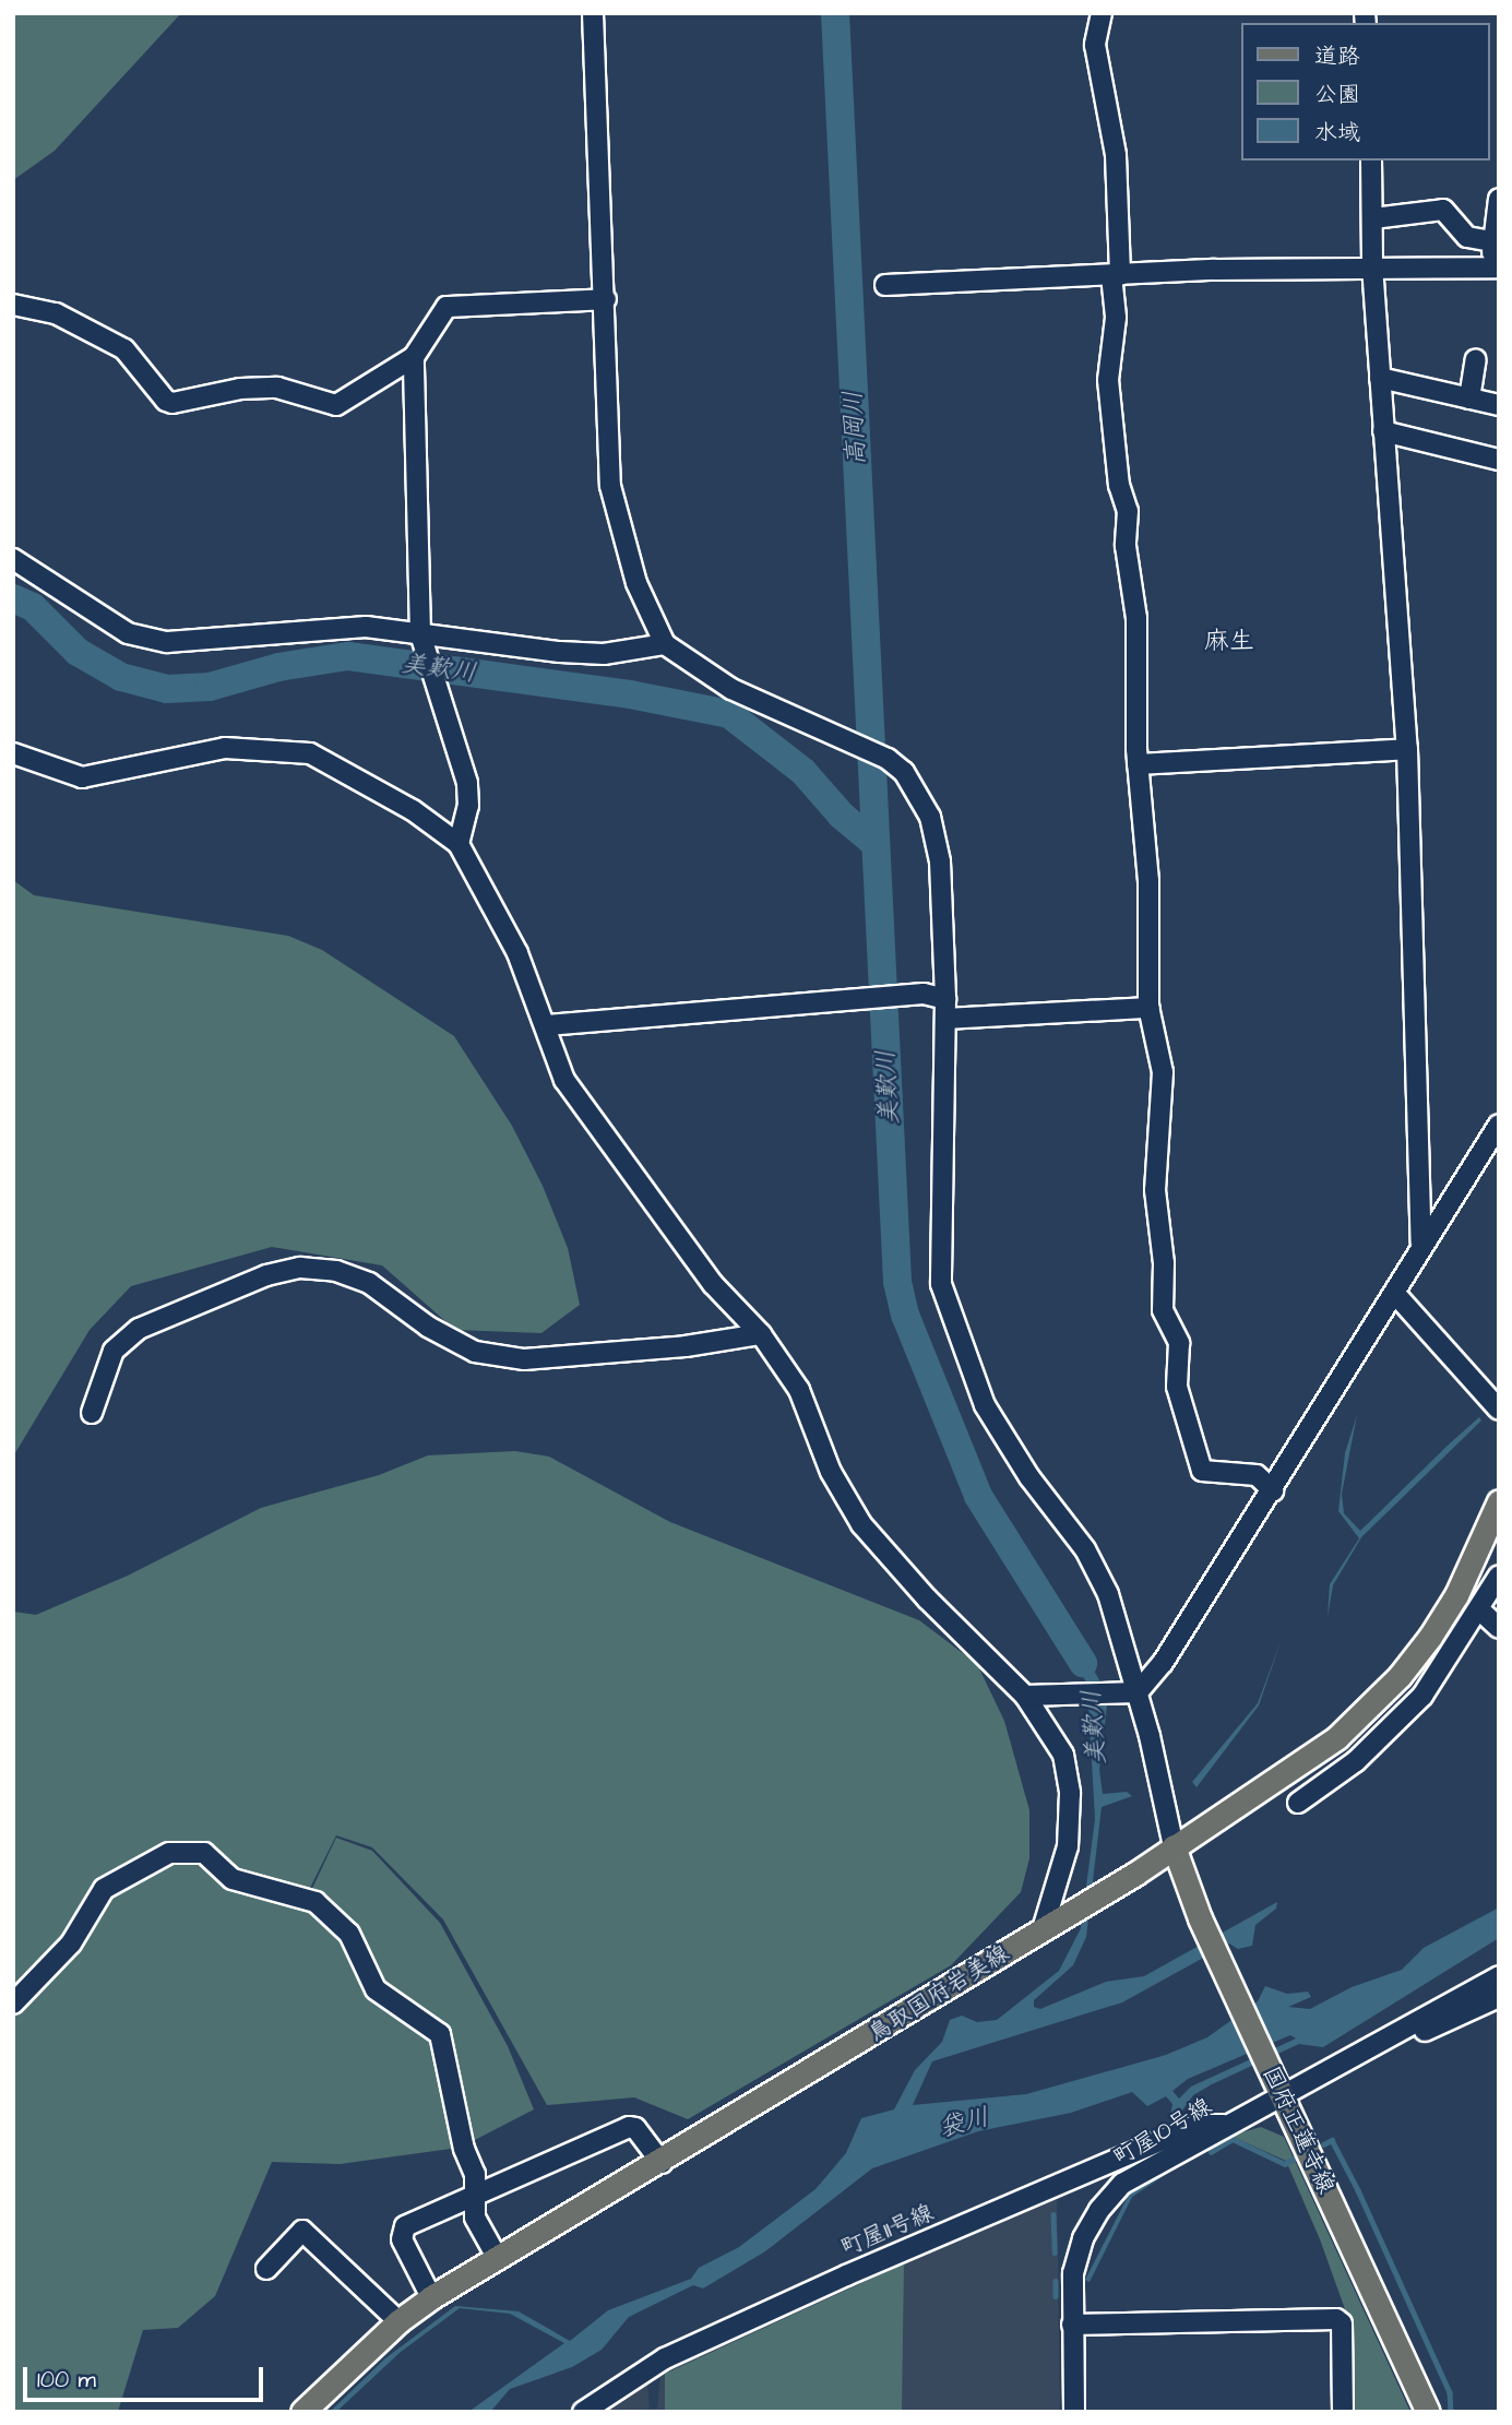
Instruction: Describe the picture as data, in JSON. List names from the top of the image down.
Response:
{
  "streets": {
    "main road": ["鳥取国府岩美線", "国府正蓮寺線"],
    "street": ["町屋10号線", "町屋11号線"]
  },
  "crossings": [
    ["鳥取国府岩美線", "国府正蓮寺線"],
    ["国府正蓮寺線", "町屋10号線"],
    ["町屋10号線", "町屋11号線"]
  ],
  "districts": ["麻生"],
  "water": ["高岡川", "美歎川", "袋川"],
  "legend": ["道路", "公園", "水域"],
  "scale_bar": "100 m"
}
